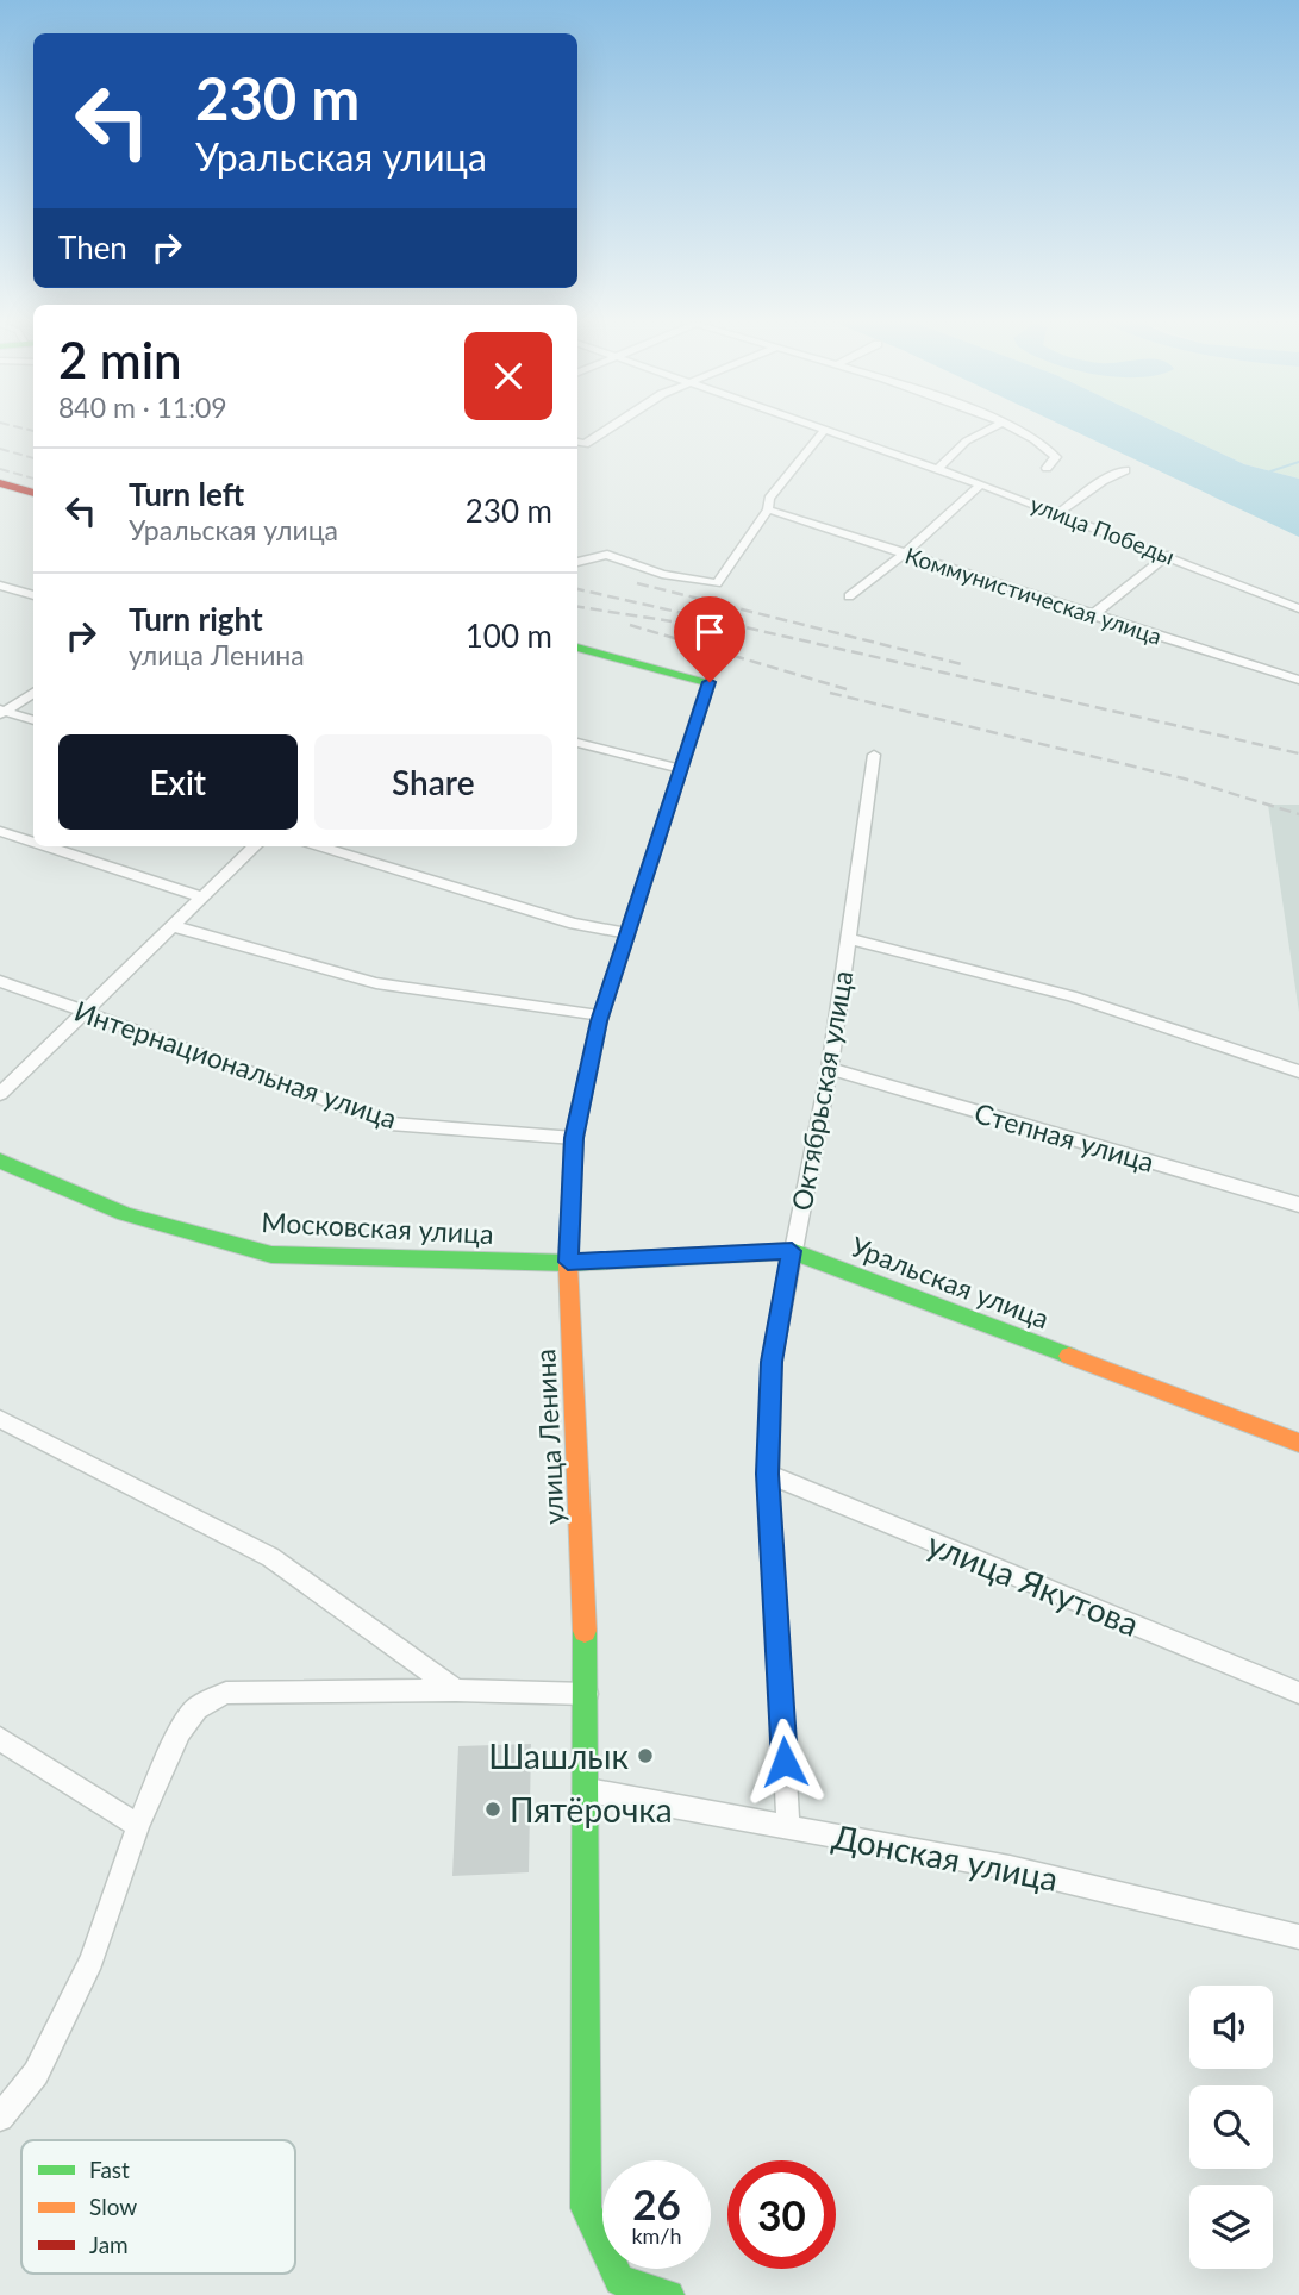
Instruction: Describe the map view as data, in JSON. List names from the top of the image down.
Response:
{
  "streets": {
    "street": [
      "улица Победы",
      "Коммунистическая улица",
      "Интернациональная улица",
      "Октябрьская улица",
      "Степная улица",
      "Московская улица",
      "Уральская улица",
      "улица Ленина",
      "улица Якутова",
      "Донская улица"
    ]
  },
  "crossings": [
    ["Интернациональная улица", "улица Ленина"],
    ["Октябрьская улица", "Степная улица"],
    ["Октябрьская улица", "Уральская улица"],
    ["Октябрьская улица", "улица Якутова"],
    ["Октябрьская улица", "Донская улица"],
    ["Московская улица", "Уральская улица"],
    ["Московская улица", "улица Ленина"],
    ["Уральская улица", "улица Ленина"],
    ["улица Ленина", "Донская улица"]
  ],
  "places": ["Шашлык", "Пятёрочка"],
  "legend": ["Fast", "Slow", "Jam"],
  "page": {
    "turn": ["230 m", "Уральская улица"],
    "then": "Then",
    "heading": ["2 min", "840 m · 11:09"],
    "list": [
      {
        "name": "Turn left",
        "note": "Уральская улица",
        "value": "230 m"
      },
      {
        "name": "Turn right",
        "note": "улица Ленина",
        "value": "100 m"
      }
    ],
    "buttons": ["Exit", "Share"],
    "speed": "26 km/h",
    "limit": "30"
  }
}
